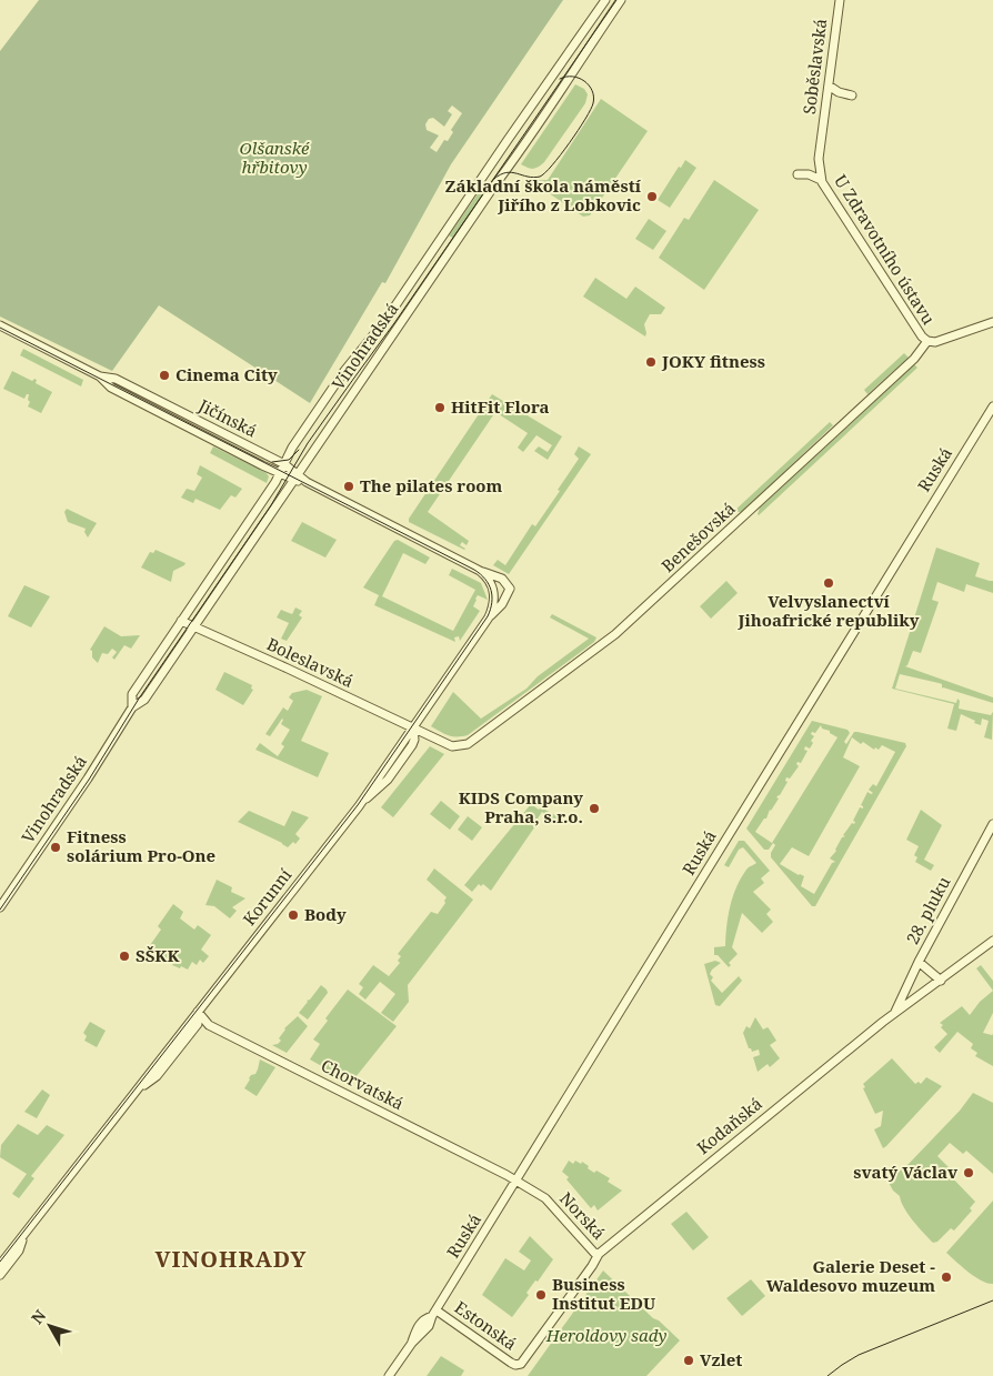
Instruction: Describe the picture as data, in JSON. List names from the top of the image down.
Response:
{
  "streets": {
    "street": [
      "Soběslavská",
      "U Zdravotního ústavu",
      "Vinohradská",
      "Jičínská",
      "Ruská",
      "Benešovská",
      "Boleslavská",
      "Korunní",
      "28. pluku",
      "Chorvatská",
      "Kodaňská",
      "Norská",
      "Estonská"
    ]
  },
  "crossings": [
    ["Soběslavská", "U Zdravotního ústavu"],
    ["U Zdravotního ústavu", "Benešovská"],
    ["Vinohradská", "Jičínská"],
    ["Vinohradská", "Boleslavská"],
    ["Jičínská", "Korunní"],
    ["Ruská", "Chorvatská"],
    ["Ruská", "Norská"],
    ["Ruská", "Estonská"],
    ["Benešovská", "Boleslavská"],
    ["Benešovská", "Korunní"],
    ["Boleslavská", "Korunní"],
    ["Korunní", "Chorvatská"],
    ["28. pluku", "Kodaňská"],
    ["Chorvatská", "Norská"],
    ["Kodaňská", "Norská"],
    ["Kodaňská", "Estonská"]
  ],
  "districts": ["VINOHRADY"],
  "parks": ["Olšanské hřbitovy", "Heroldovy sady"],
  "places": [
    "Základní škola náměstí Jiřího z Lobkovic",
    "JOKY fitness",
    "Cinema City",
    "HitFit Flora",
    "The pilates room",
    "Velvyslanectví Jihoafrické republiky",
    "KIDS Company Praha, s.r.o.",
    "Fitness solárium Pro-One",
    "Body",
    "SŠKK",
    "svatý Václav",
    "Galerie Deset - Waldesovo muzeum",
    "Business Institut EDU",
    "Vzlet"
  ],
  "north": "top left"
}
